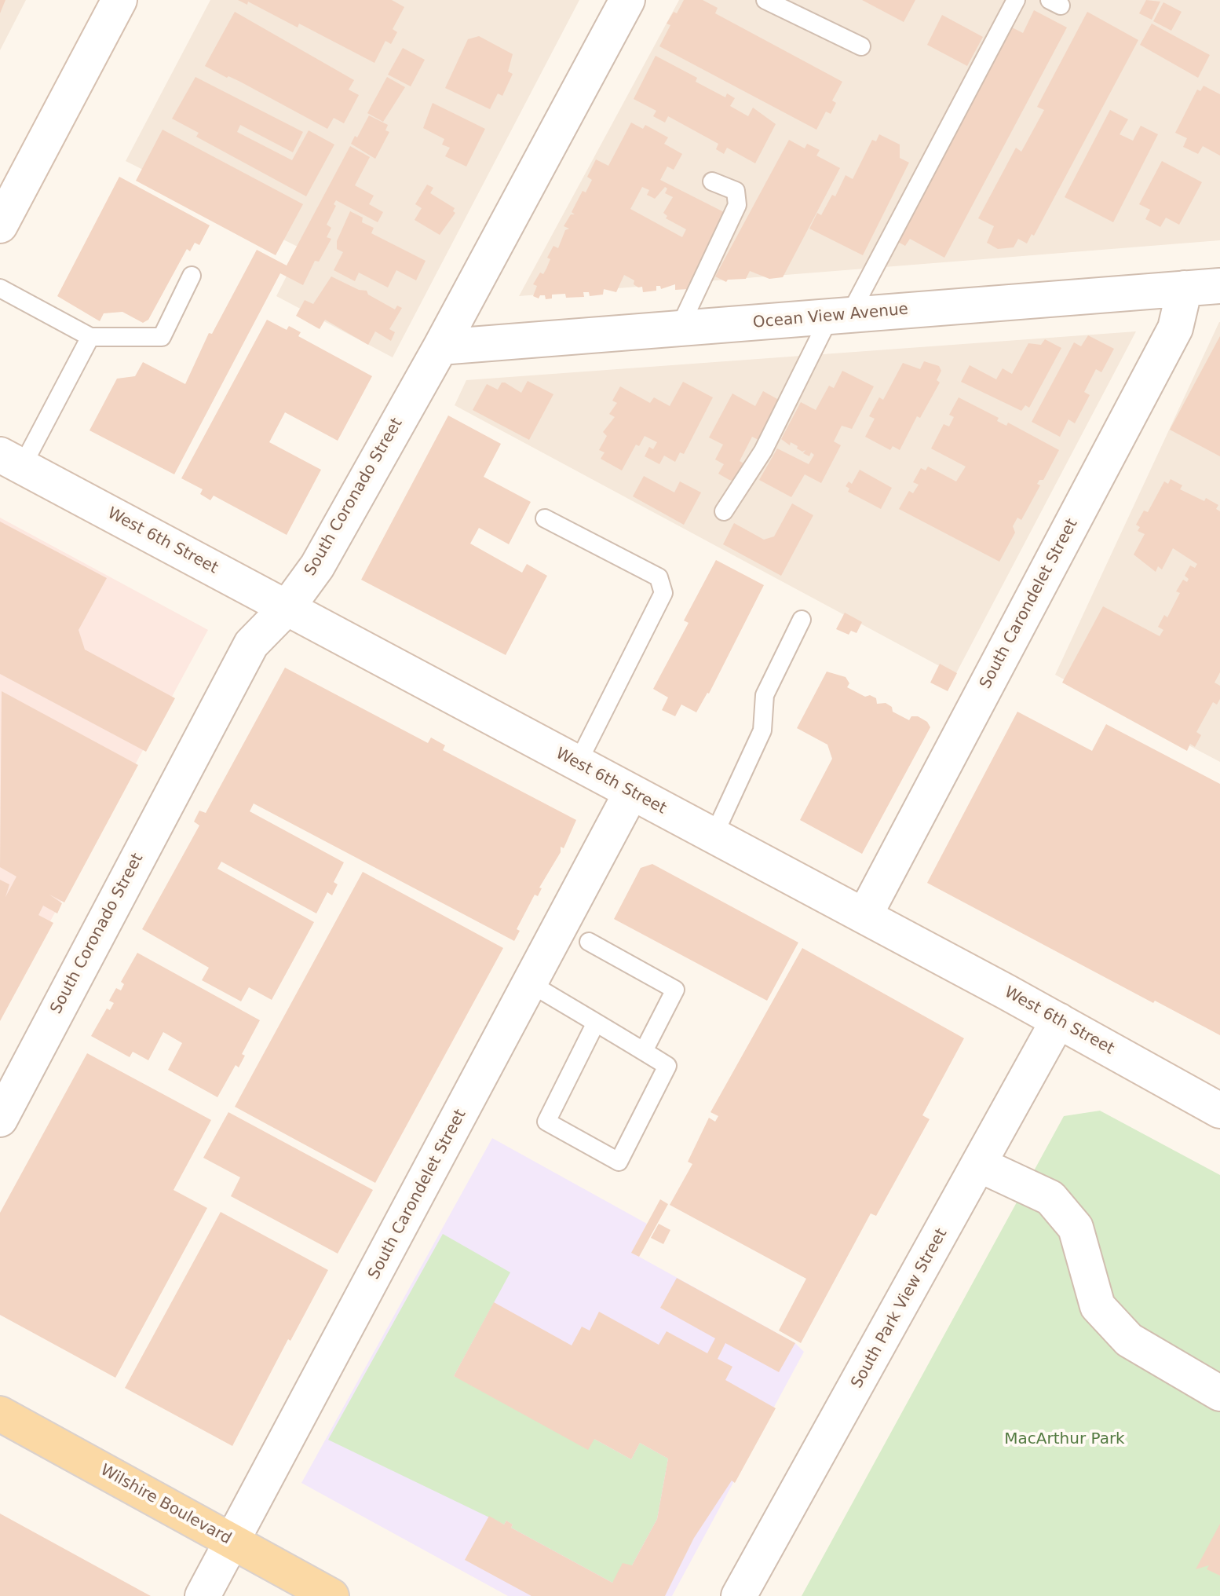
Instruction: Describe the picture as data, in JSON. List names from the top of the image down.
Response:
{
  "streets": {
    "main road": ["Wilshire Boulevard"],
    "street": [
      "Ocean View Avenue",
      "South Coronado Street",
      "West 6th Street",
      "South Carondelet Street",
      "South Park View Street"
    ]
  },
  "crossings": [
    ["Ocean View Avenue", "South Coronado Street"],
    ["Ocean View Avenue", "South Carondelet Street"],
    ["South Coronado Street", "West 6th Street"],
    ["West 6th Street", "South Carondelet Street"],
    ["West 6th Street", "South Park View Street"],
    ["South Carondelet Street", "Wilshire Boulevard"]
  ],
  "parks": ["MacArthur Park"]
}
